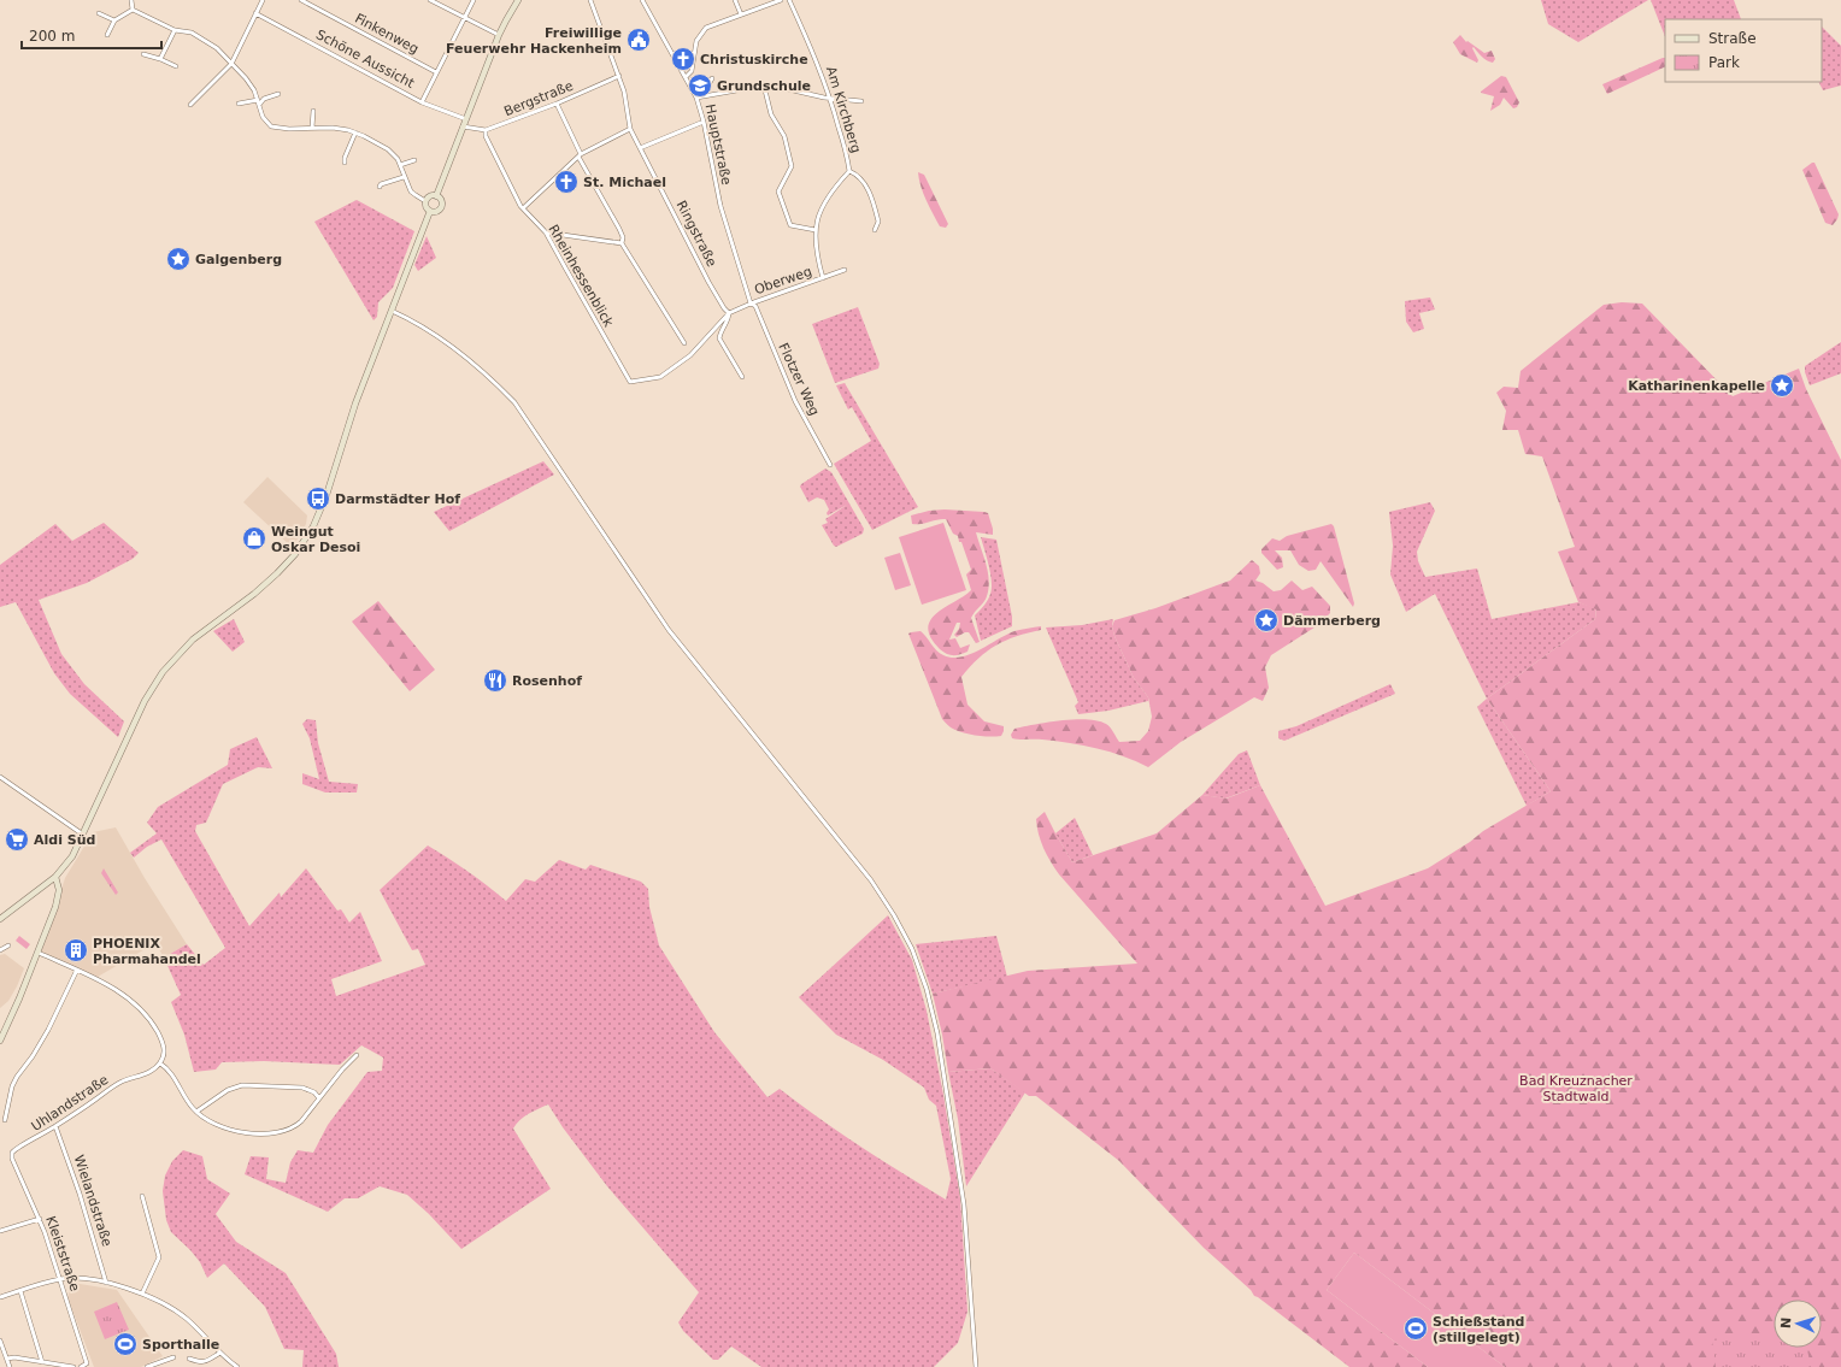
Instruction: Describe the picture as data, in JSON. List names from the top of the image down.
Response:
{
  "streets": {
    "street": [
      "Finkenweg",
      "Schöne Aussicht",
      "Bergstraße",
      "Am Kirchberg",
      "Hauptstraße",
      "Ringstraße",
      "Rheinhessenblick",
      "Oberweg",
      "Flotzer Weg",
      "Uhlandstraße",
      "Wielandstraße",
      "Kleiststraße"
    ]
  },
  "crossings": [
    ["Bergstraße", "Ringstraße"],
    ["Bergstraße", "Rheinhessenblick"],
    ["Am Kirchberg", "Oberweg"],
    ["Hauptstraße", "Oberweg"],
    ["Hauptstraße", "Flotzer Weg"],
    ["Ringstraße", "Oberweg"],
    ["Rheinhessenblick", "Oberweg"],
    ["Oberweg", "Flotzer Weg"],
    ["Uhlandstraße", "Wielandstraße"],
    ["Uhlandstraße", "Kleiststraße"]
  ],
  "parks": ["Bad Kreuznacher Stadtwald"],
  "places": {
    "public building": ["Freiwillige Feuerwehr Hackenheim"],
    "church": ["Christuskirche", "St. Michael"],
    "school or university": ["Grundschule"],
    "place": ["Galgenberg", "Katharinenkapelle", "Dämmerberg"],
    "bus stop": ["Darmstädter Hof"],
    "shop": ["Weingut Oskar Desoi"],
    "restaurant": ["Rosenhof"],
    "supermarket": ["Aldi Süd"],
    "building": ["PHOENIX Pharmahandel"],
    "sports": ["Schießstand (stillgelegt)", "Sporthalle"]
  },
  "legend": ["Straße", "Park"],
  "scale_bar": "200 m",
  "north": "left"
}
